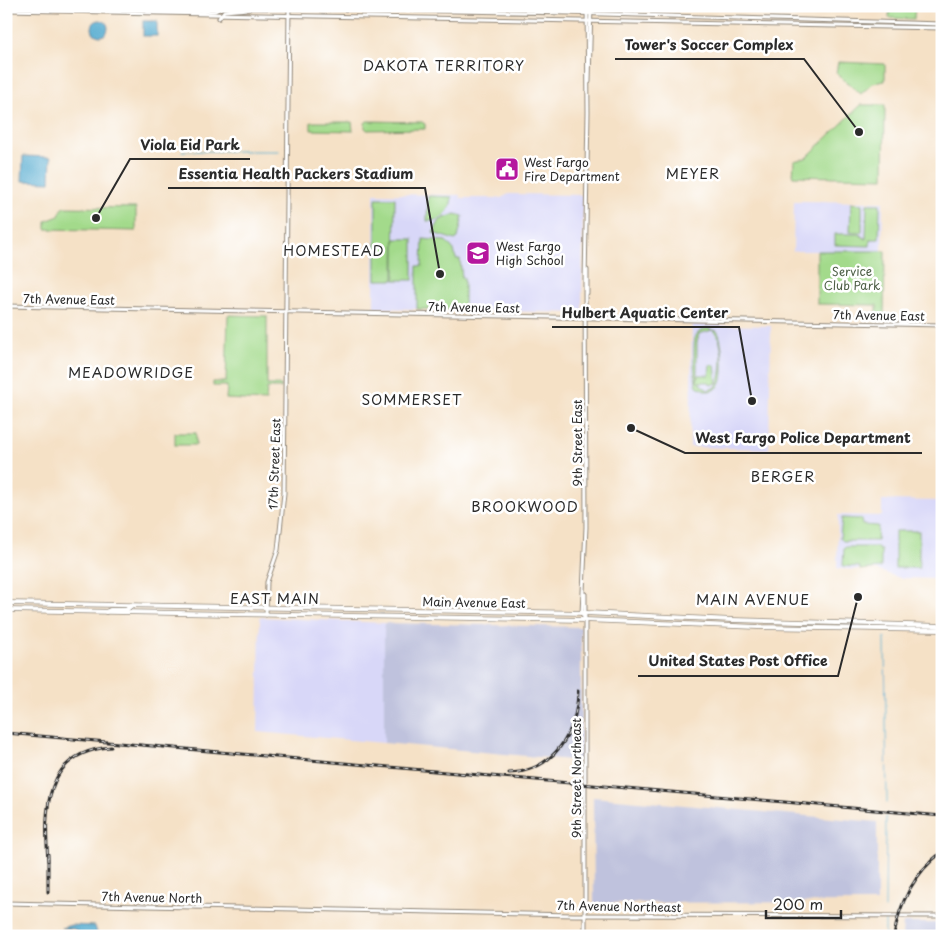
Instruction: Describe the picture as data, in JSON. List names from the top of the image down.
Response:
{
  "streets": {
    "main road": ["Main Avenue East"],
    "street": [
      "7th Avenue East",
      "9th Street East",
      "17th Street East",
      "9th Street Northeast",
      "7th Avenue North",
      "7th Avenue Northeast"
    ]
  },
  "crossings": [
    ["7th Avenue East", "9th Street East"],
    ["7th Avenue East", "17th Street East"],
    ["9th Street East", "Main Avenue East"],
    ["9th Street East", "9th Street Northeast"],
    ["17th Street East", "Main Avenue East"],
    ["Main Avenue East", "9th Street Northeast"],
    ["9th Street Northeast", "7th Avenue Northeast"],
    ["7th Avenue North", "7th Avenue Northeast"]
  ],
  "districts": [
    "DAKOTA TERRITORY",
    "MEYER",
    "HOMESTEAD",
    "MEADOWRIDGE",
    "SOMMERSET",
    "BERGER",
    "BROOKWOOD",
    "EAST MAIN",
    "MAIN AVENUE"
  ],
  "parks": ["Service Club Park"],
  "places": {
    "other": [
      "Tower's Soccer Complex",
      "Viola Eid Park",
      "Essentia Health Packers Stadium",
      "Hulbert Aquatic Center",
      "West Fargo Police Department",
      "United States Post Office"
    ],
    "public building": ["West Fargo Fire Department"],
    "school or university": ["West Fargo High School"]
  },
  "scale_bar": "200 m"
}
